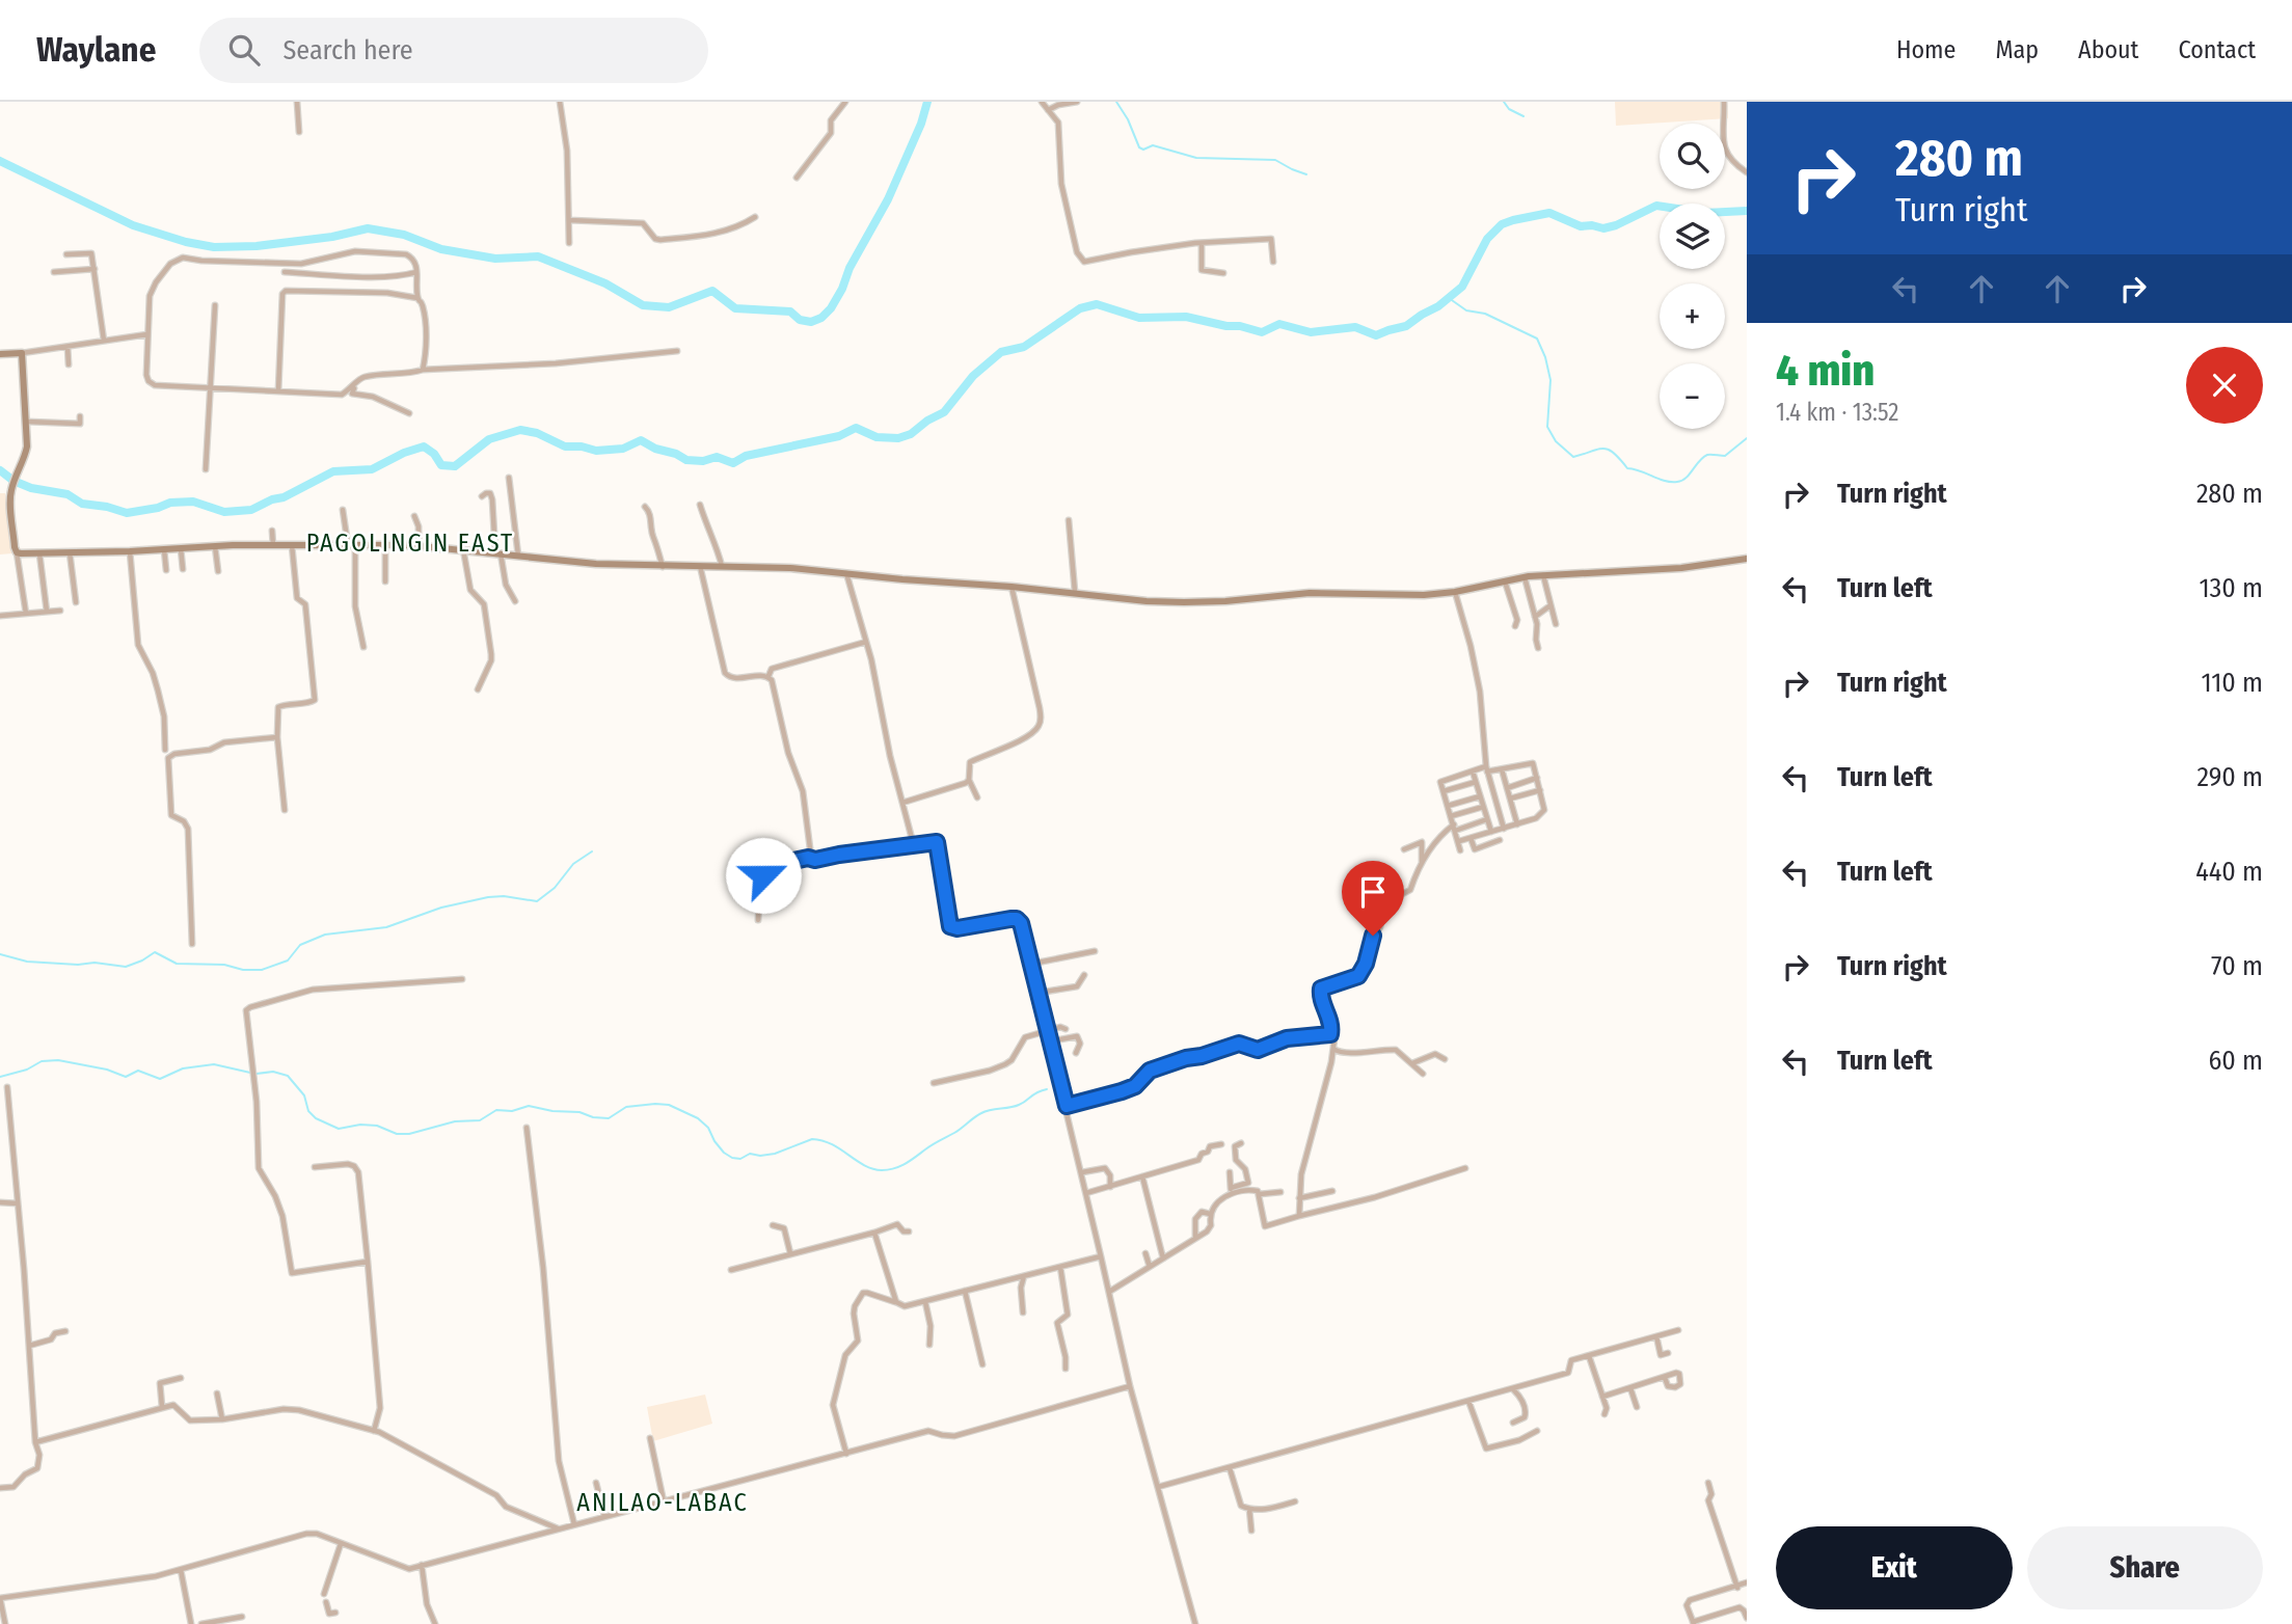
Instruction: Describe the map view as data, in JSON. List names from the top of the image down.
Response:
{
  "districts": ["PAGOLINGIN EAST", "ANILAO-LABAC"],
  "page": {
    "header": "Waylane",
    "search": "Search here",
    "nav": [
      "Home",
      "Map",
      "About",
      "Contact"
    ],
    "turn": ["280 m", "Turn right"],
    "map_buttons": ["+", "−"],
    "heading": ["4 min", "1.4 km · 13:52"],
    "list": [
      {
        "name": "Turn right",
        "value": "280 m"
      },
      {
        "name": "Turn left",
        "value": "130 m"
      },
      {
        "name": "Turn right",
        "value": "110 m"
      },
      {
        "name": "Turn left",
        "value": "290 m"
      },
      {
        "name": "Turn left",
        "value": "440 m"
      },
      {
        "name": "Turn right",
        "value": "70 m"
      },
      {
        "name": "Turn left",
        "value": "60 m"
      }
    ],
    "buttons": ["Exit", "Share"]
  }
}
